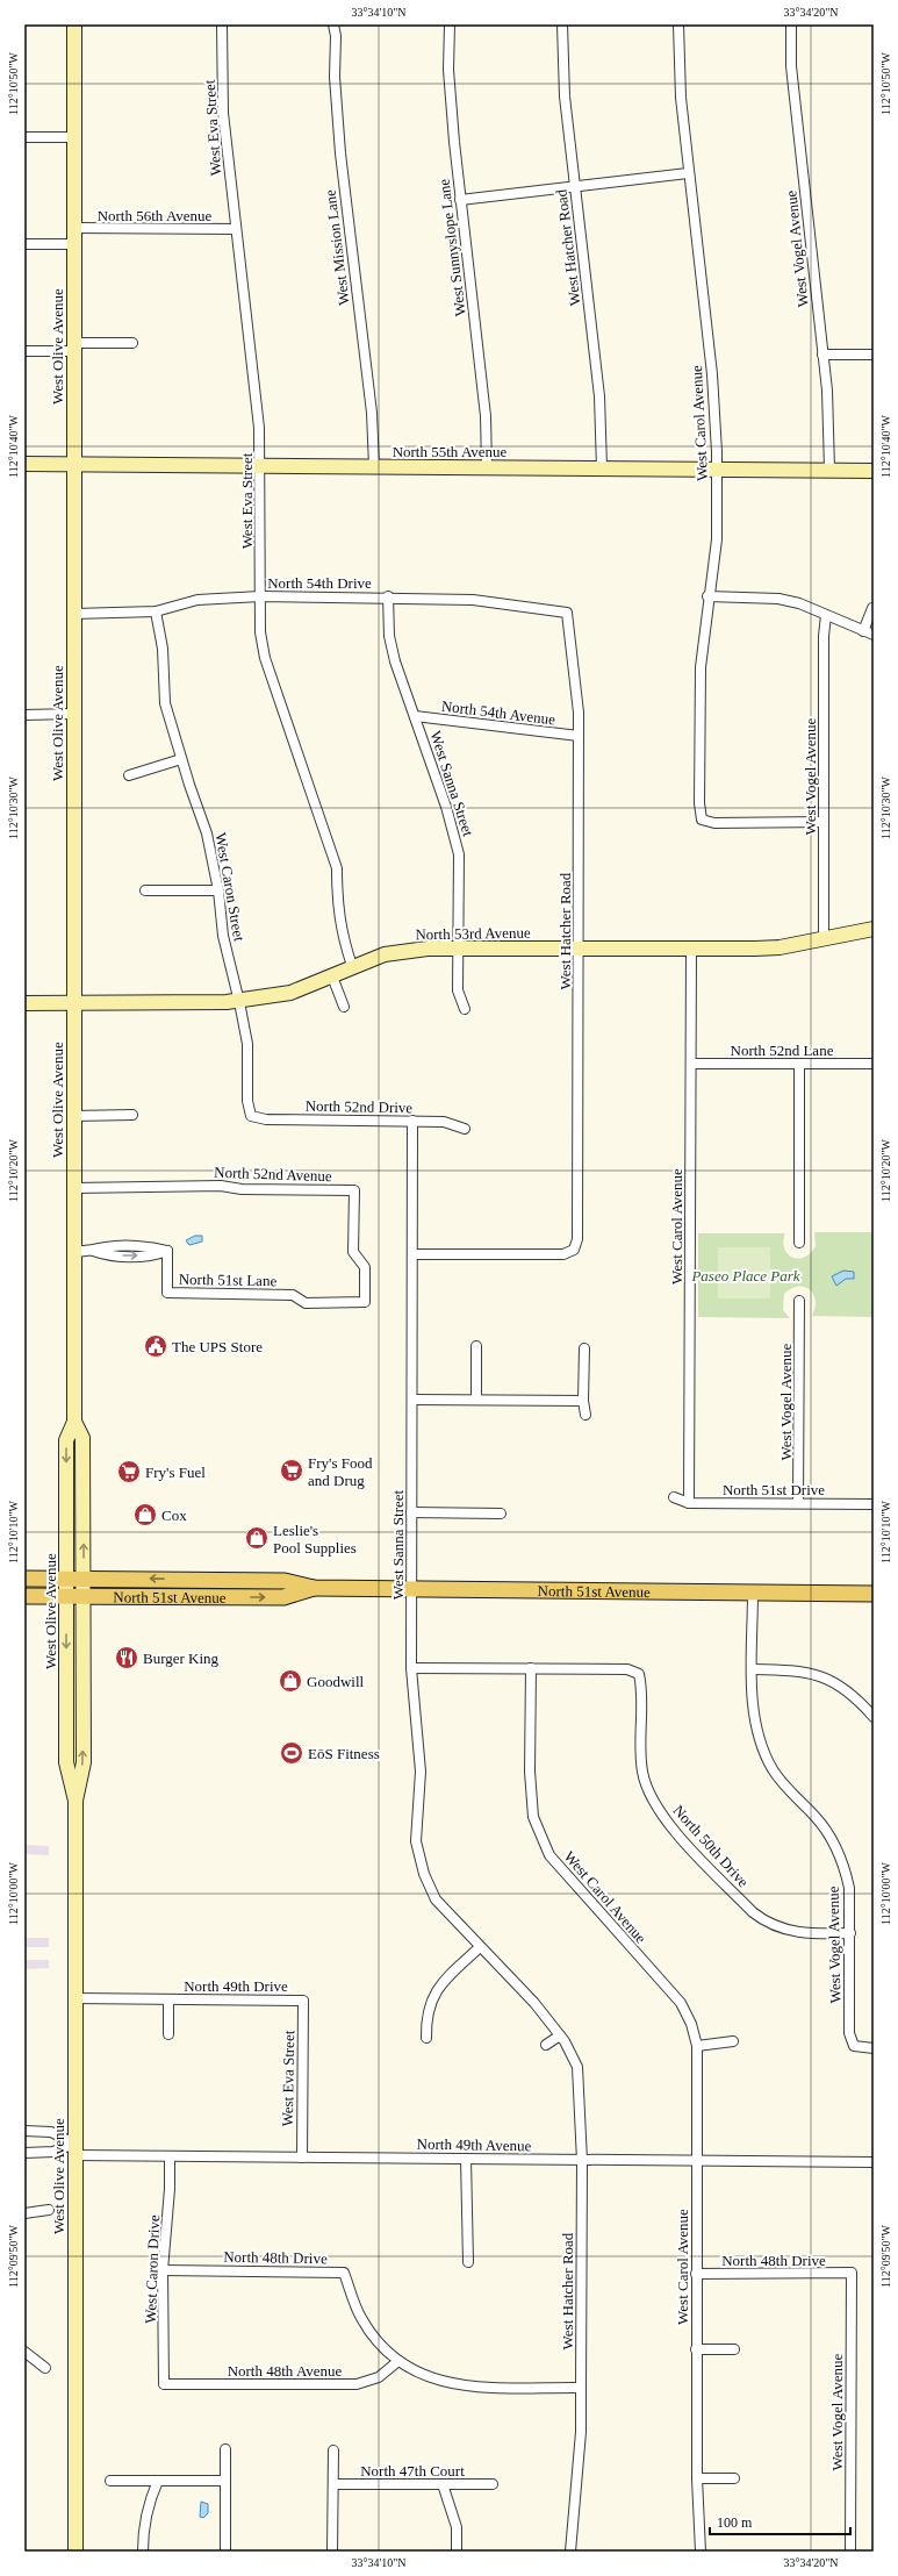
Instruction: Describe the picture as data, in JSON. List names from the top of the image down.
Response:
{
  "streets": {
    "main road": [
      "West Olive Avenue",
      "North 55th Avenue",
      "North 53rd Avenue",
      "North 51st Avenue"
    ],
    "street": [
      "West Eva Street",
      "North 56th Avenue",
      "West Mission Lane",
      "West Sunnyslope Lane",
      "West Hatcher Road",
      "West Vogel Avenue",
      "West Carol Avenue",
      "North 54th Drive",
      "North 54th Avenue",
      "West Sanna Street",
      "West Caron Street",
      "North 52nd Lane",
      "North 52nd Drive",
      "North 52nd Avenue",
      "North 51st Lane",
      "North 51st Drive",
      "North 50th Drive",
      "North 49th Drive",
      "North 49th Avenue",
      "North 48th Drive",
      "West Caron Drive",
      "North 48th Avenue",
      "North 47th Court"
    ]
  },
  "crossings": [
    ["West Eva Street", "North 56th Avenue"],
    ["West Eva Street", "North 55th Avenue"],
    ["West Eva Street", "North 54th Drive"],
    ["West Eva Street", "North 53rd Avenue"],
    ["West Eva Street", "North 49th Drive"],
    ["West Eva Street", "North 49th Avenue"],
    ["North 56th Avenue", "West Olive Avenue"],
    ["West Mission Lane", "North 55th Avenue"],
    ["West Sunnyslope Lane", "North 55th Avenue"],
    ["West Hatcher Road", "North 55th Avenue"],
    ["West Hatcher Road", "North 54th Drive"],
    ["West Hatcher Road", "North 54th Avenue"],
    ["West Hatcher Road", "West Sanna Street"],
    ["West Hatcher Road", "North 53rd Avenue"],
    ["West Hatcher Road", "North 49th Avenue"],
    ["West Hatcher Road", "North 48th Drive"],
    ["West Vogel Avenue", "West Carol Avenue"],
    ["West Vogel Avenue", "North 55th Avenue"],
    ["West Vogel Avenue", "North 53rd Avenue"],
    ["West Vogel Avenue", "North 51st Drive"],
    ["West Vogel Avenue", "North 51st Avenue"],
    ["West Vogel Avenue", "North 50th Drive"],
    ["West Vogel Avenue", "North 48th Drive"],
    ["West Olive Avenue", "North 55th Avenue"],
    ["West Olive Avenue", "North 54th Drive"],
    ["West Olive Avenue", "North 53rd Avenue"],
    ["West Olive Avenue", "North 52nd Avenue"],
    ["West Olive Avenue", "North 51st Lane"],
    ["West Olive Avenue", "North 51st Avenue"],
    ["West Olive Avenue", "North 49th Drive"],
    ["West Olive Avenue", "North 49th Avenue"],
    ["West Carol Avenue", "North 55th Avenue"],
    ["West Carol Avenue", "North 53rd Avenue"],
    ["West Carol Avenue", "North 52nd Lane"],
    ["West Carol Avenue", "North 51st Drive"],
    ["West Carol Avenue", "North 50th Drive"],
    ["West Carol Avenue", "North 49th Avenue"],
    ["West Carol Avenue", "North 48th Drive"],
    ["North 54th Drive", "West Sanna Street"],
    ["North 54th Drive", "West Caron Street"],
    ["North 54th Avenue", "West Sanna Street"],
    ["West Sanna Street", "North 53rd Avenue"],
    ["West Sanna Street", "North 52nd Drive"],
    ["West Sanna Street", "North 51st Avenue"],
    ["West Sanna Street", "North 50th Drive"],
    ["West Caron Street", "North 53rd Avenue"],
    ["West Caron Street", "North 52nd Drive"],
    ["North 52nd Avenue", "North 51st Lane"],
    ["North 49th Avenue", "West Caron Drive"],
    ["North 48th Drive", "West Caron Drive"],
    ["North 48th Drive", "North 48th Avenue"],
    ["West Caron Drive", "North 48th Avenue"]
  ],
  "parks": ["Paseo Place Park"],
  "places": {
    "public building": ["The UPS Store"],
    "supermarket": ["Fry's Food and Drug", "Fry's Fuel"],
    "shop": ["Cox", "Leslie's Pool Supplies", "Goodwill"],
    "restaurant": ["Burger King"],
    "sports": ["EōS Fitness"]
  },
  "scale_bar": "100 m",
  "coordinates": [
    "33°34'10\"N",
    "33°34'20\"N",
    "112°10'50\"W",
    "112°10'40\"W",
    "112°10'30\"W",
    "112°10'20\"W",
    "112°10'10\"W",
    "112°10'00\"W",
    "112°09'50\"W"
  ]
}
